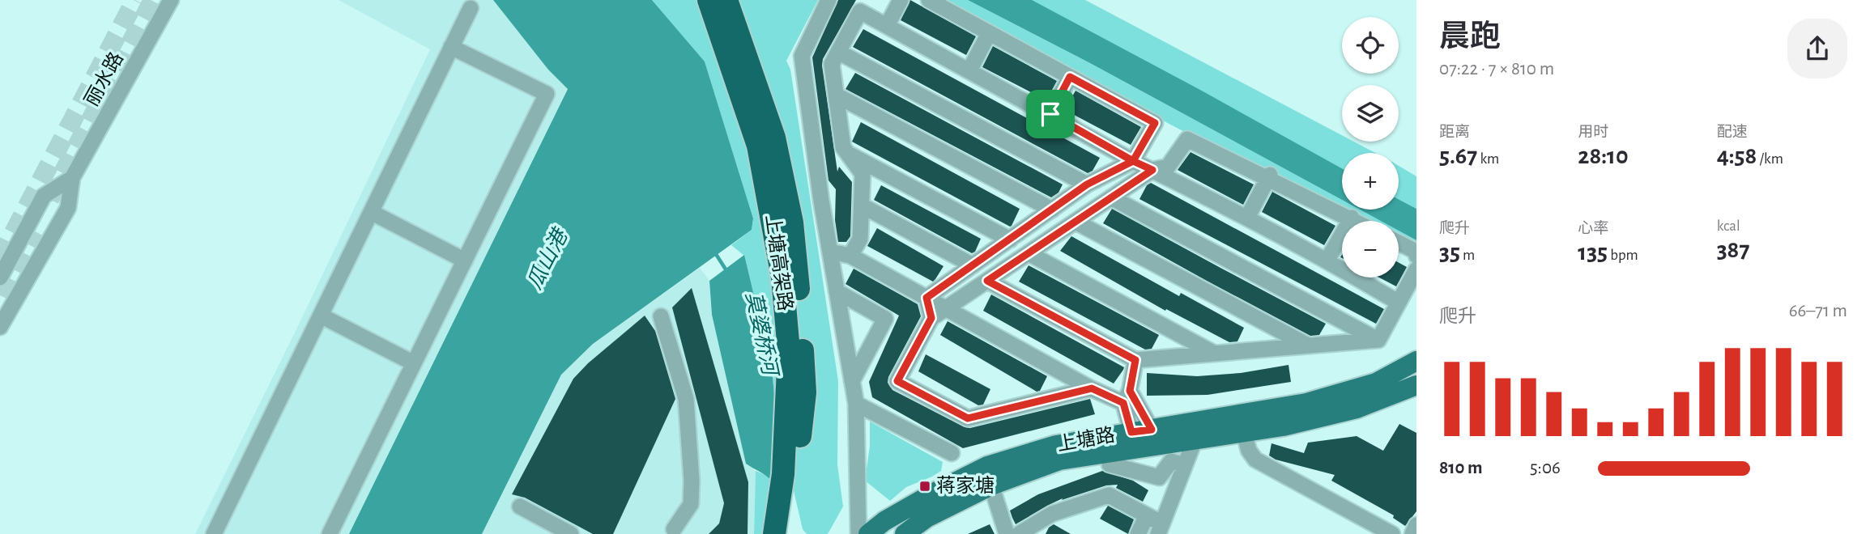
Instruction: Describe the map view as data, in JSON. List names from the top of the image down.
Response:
{
  "streets": {
    "highway": ["上塘高架路"],
    "main road": ["上塘路"],
    "street": ["丽水路"]
  },
  "water": ["瓜山港", "莫婆桥河"],
  "places": {
    "transit": ["蒋家塘"]
  },
  "page": {
    "heading": ["晨跑", "07:22 · 7 × 810 m"],
    "map_buttons": ["+", "−"],
    "stats": [
      ["距离", "5.67 km"],
      ["用时", "28:10"],
      ["配速", "4:58 /km"],
      ["爬升", "35 m"],
      ["心率", "135 bpm"],
      ["kcal", "387"]
    ],
    "chart": ["爬升", "66–71 m"],
    "list": [
      {
        "name": "810 m",
        "note": "5:06"
      }
    ]
  }
}
